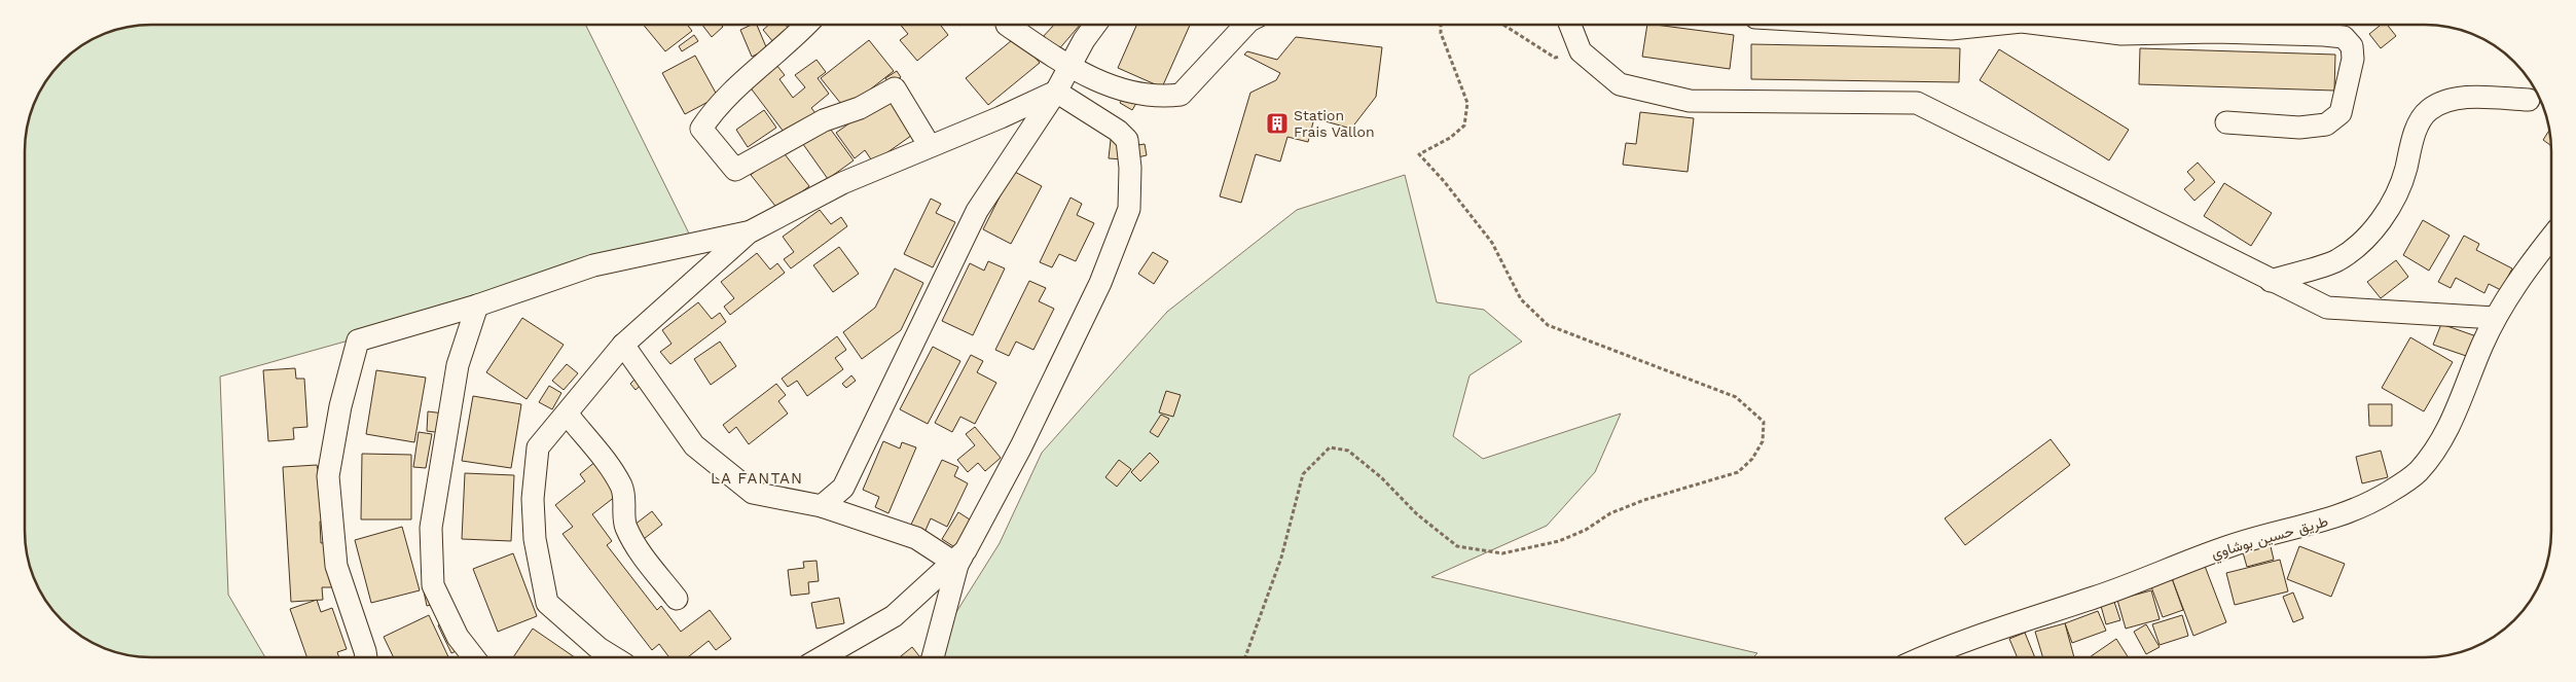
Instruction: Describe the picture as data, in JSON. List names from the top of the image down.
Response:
{
  "streets": {
    "street": ["طريق حسين بوشاوي"]
  },
  "districts": ["LA FANTAN"],
  "places": {
    "building": ["Station Frais Vallon"]
  }
}
